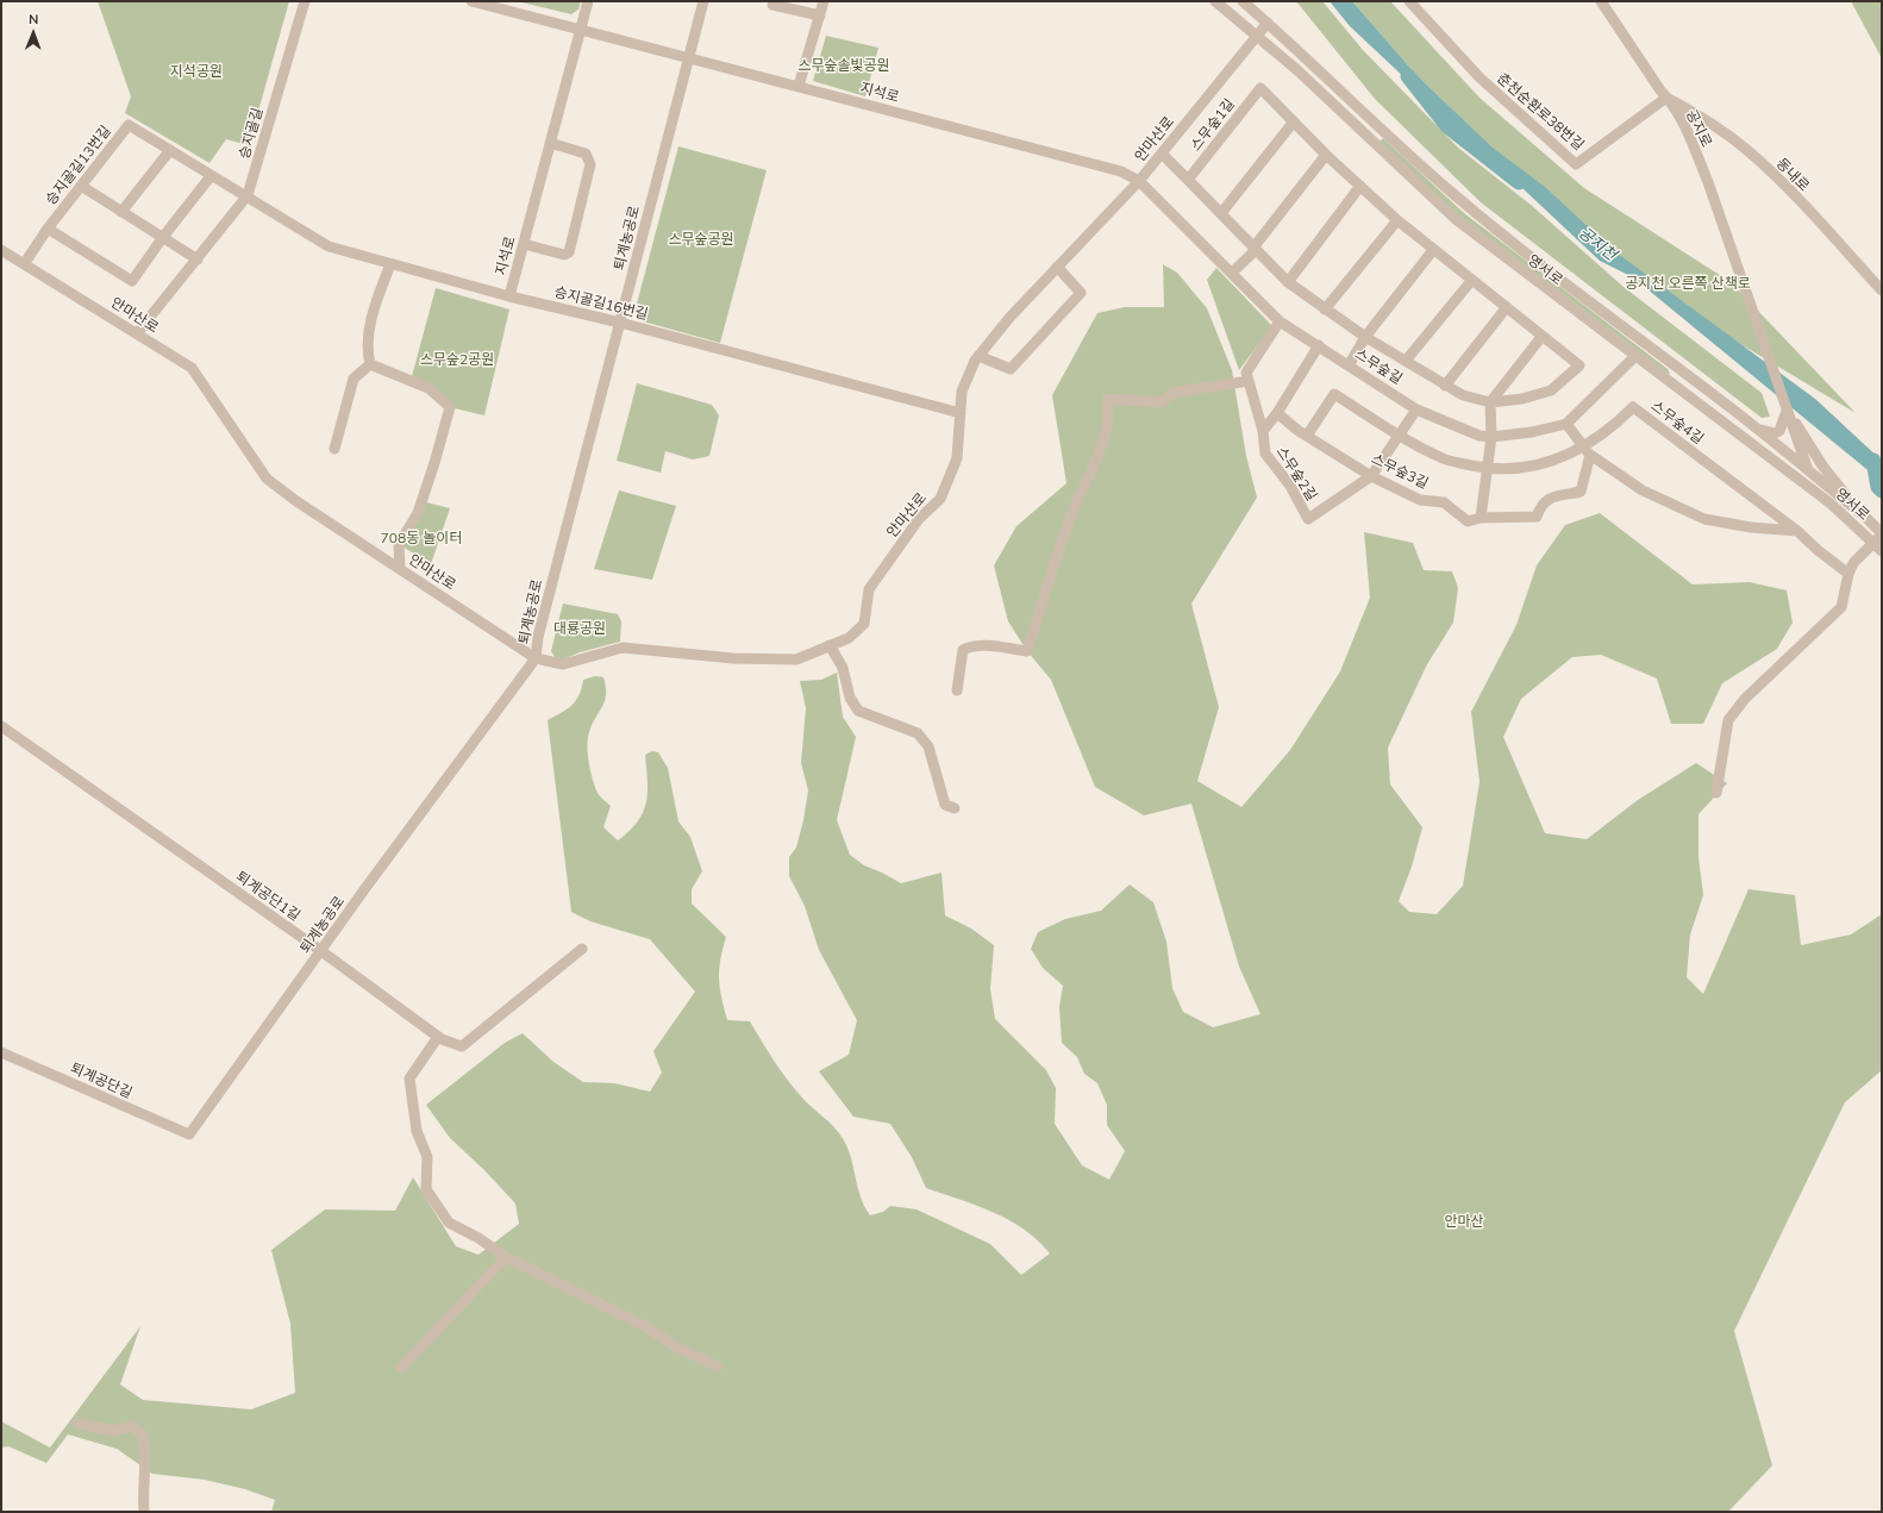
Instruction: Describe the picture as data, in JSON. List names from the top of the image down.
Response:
{
  "streets": {
    "street": [
      "지석로",
      "춘천순환로38번길",
      "스무숲1길",
      "공지로",
      "승지골길",
      "안마산로",
      "승지골길13번길",
      "동내로",
      "퇴계농공로",
      "영서로",
      "승지골길16번길",
      "스무숲길",
      "스무숲4길",
      "스무숲3길",
      "스무숲2길",
      "퇴계공단1길",
      "퇴계공단길"
    ]
  },
  "crossings": [
    ["지석로", "안마산로"],
    ["지석로", "퇴계농공로"],
    ["지석로", "승지골길16번길"],
    ["지석로", "스무숲길"],
    ["춘천순환로38번길", "공지로"],
    ["춘천순환로38번길", "동내로"],
    ["공지로", "동내로"],
    ["승지골길", "안마산로"],
    ["승지골길", "승지골길13번길"],
    ["승지골길", "승지골길16번길"],
    ["안마산로", "승지골길13번길"],
    ["안마산로", "퇴계농공로"],
    ["안마산로", "영서로"],
    ["안마산로", "승지골길16번길"],
    ["안마산로", "스무숲길"],
    ["승지골길13번길", "승지골길16번길"],
    ["퇴계농공로", "승지골길16번길"],
    ["퇴계농공로", "퇴계공단1길"],
    ["퇴계농공로", "퇴계공단길"],
    ["영서로", "스무숲4길"],
    ["스무숲4길", "스무숲3길"],
    ["스무숲3길", "스무숲2길"]
  ],
  "water": ["공지천"],
  "parks": [
    "스무숲솔빛공원",
    "지석공원",
    "스무숲공원",
    "공지천 오른쪽 산책로",
    "스무숲2공원",
    "708동 놀이터",
    "대룡공원",
    "안마산"
  ],
  "north": "top"
}
